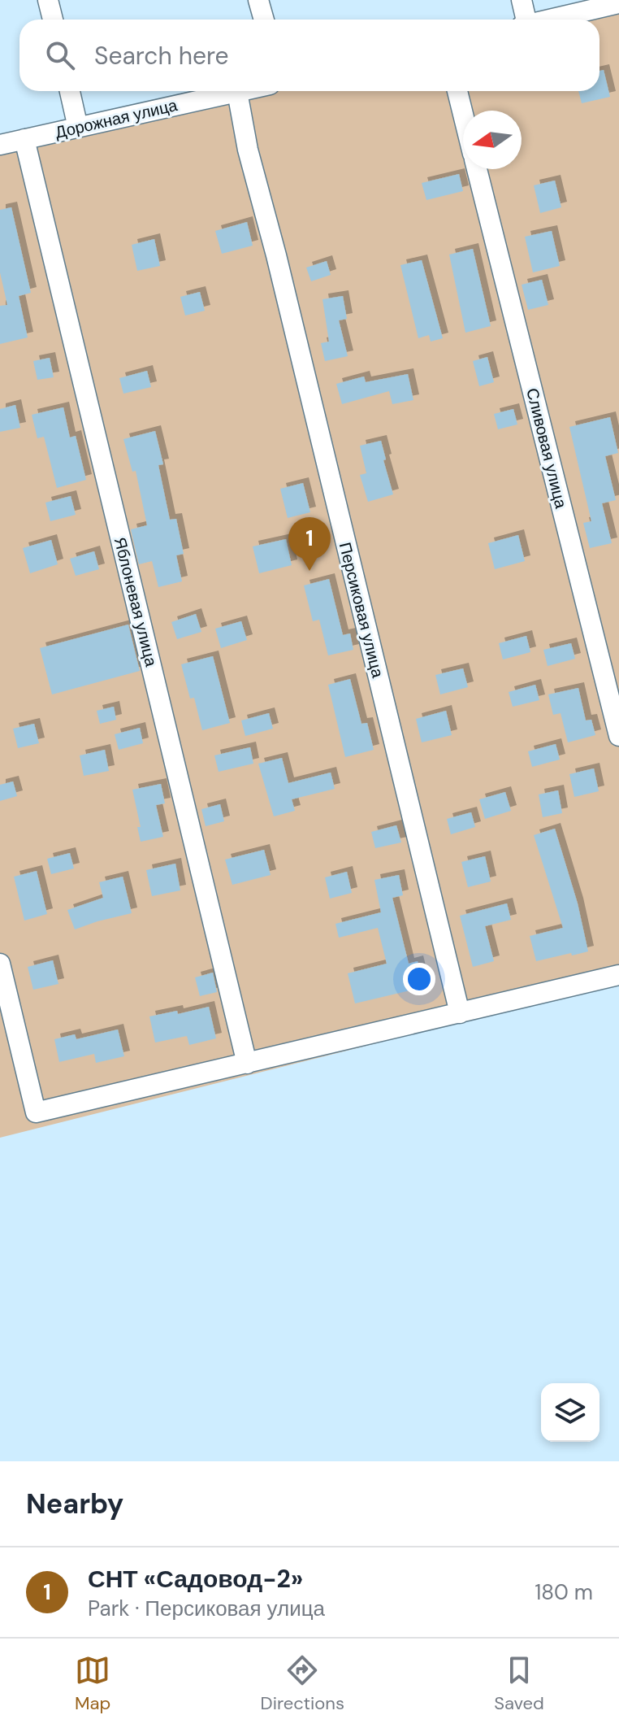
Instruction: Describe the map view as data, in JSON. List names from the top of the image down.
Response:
{
  "streets": {
    "street": [
      "Дорожная улица",
      "Сливовая улица",
      "Яблоневая улица",
      "Персиковая улица"
    ]
  },
  "crossings": [
    ["Дорожная улица", "Яблоневая улица"],
    ["Дорожная улица", "Персиковая улица"]
  ],
  "north": "left",
  "page": {
    "search": "Search here",
    "pins": "1",
    "heading": "Nearby",
    "list": [
      {
        "mark": "1",
        "name": "СНТ «Садовод-2»",
        "note": "Park · Персиковая улица",
        "value": "180 m"
      }
    ],
    "nav": ["Map", "Directions", "Saved"]
  }
}
